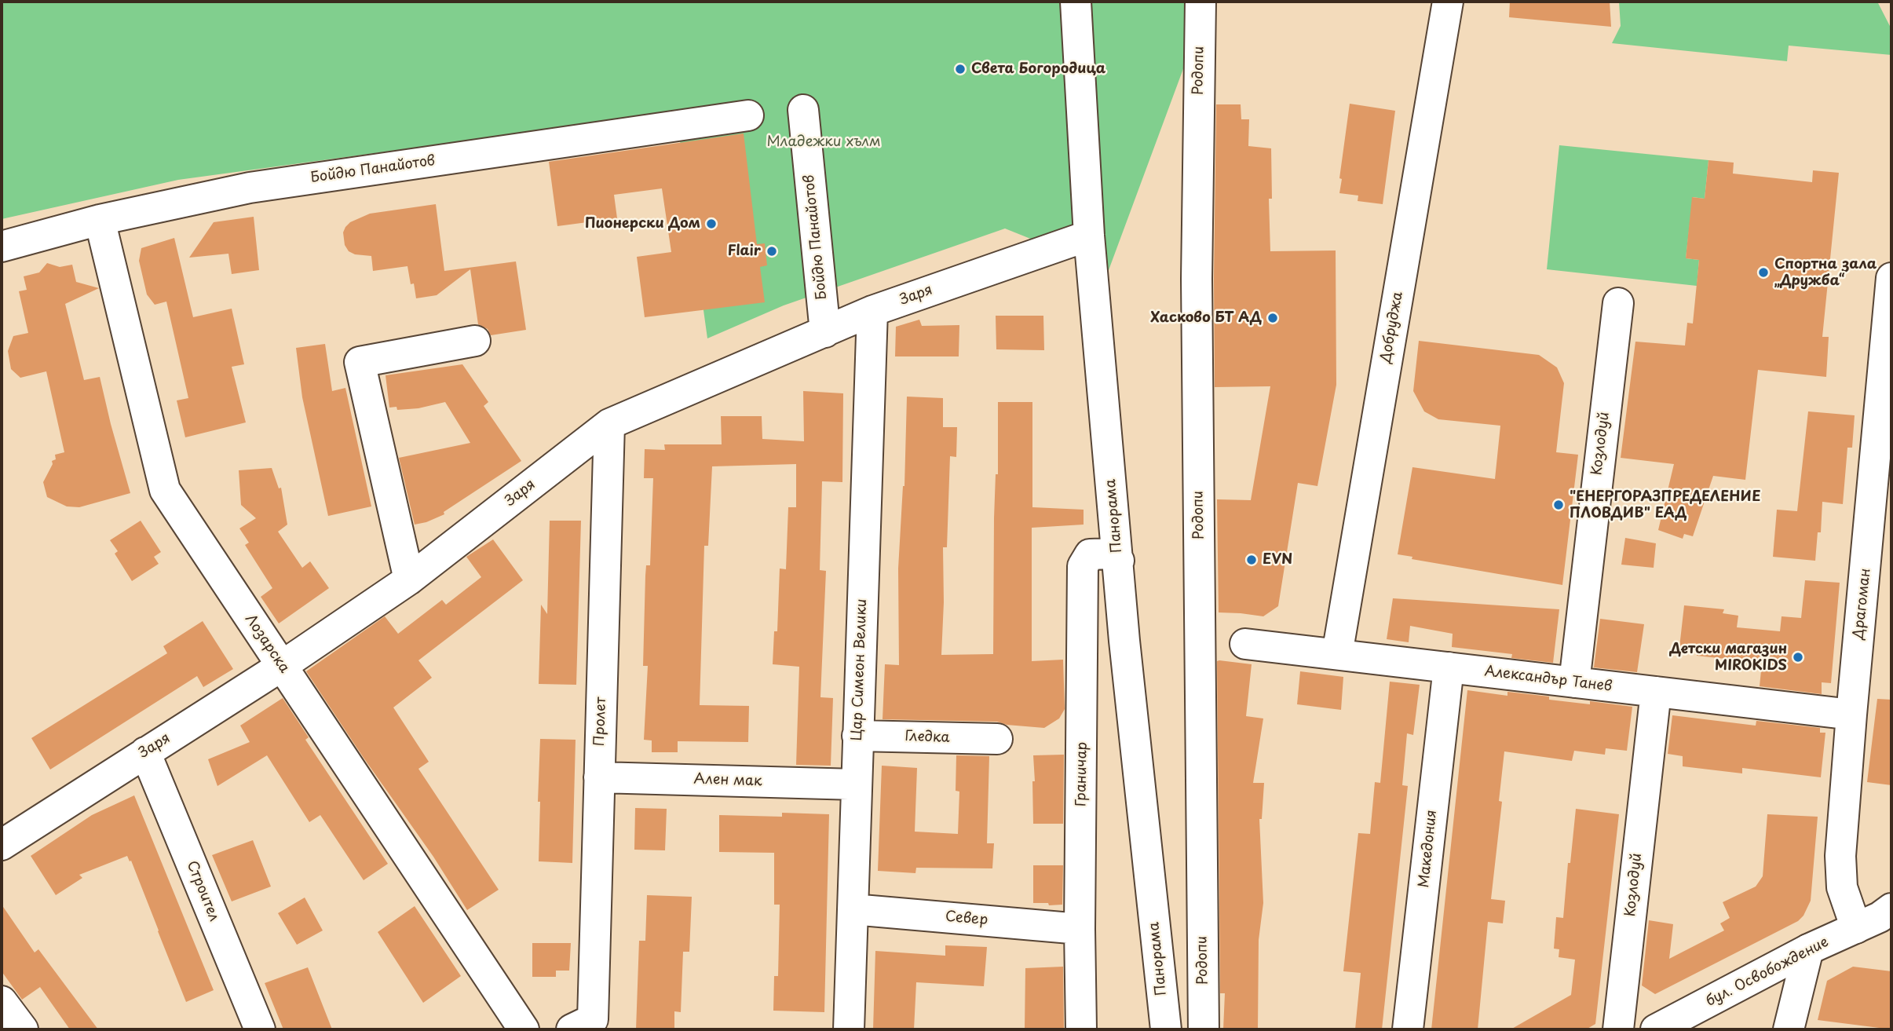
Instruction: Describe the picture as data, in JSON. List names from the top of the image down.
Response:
{
  "streets": {
    "street": [
      "Родопи",
      "Бойдю Панайотов",
      "Заря",
      "Добруджа",
      "Козлодуй",
      "Панорама",
      "Драгоман",
      "Лозарска",
      "Цар Симеон Велики",
      "Александър Танев",
      "Пролет",
      "Гледка",
      "Граничар",
      "Ален мак",
      "Македония",
      "Строител",
      "Север",
      "бул. Освобождение"
    ]
  },
  "crossings": [
    ["Бойдю Панайотов", "Заря"],
    ["Бойдю Панайотов", "Лозарска"],
    ["Заря", "Панорама"],
    ["Заря", "Лозарска"],
    ["Заря", "Цар Симеон Велики"],
    ["Заря", "Пролет"],
    ["Заря", "Строител"],
    ["Добруджа", "Александър Танев"],
    ["Козлодуй", "Александър Танев"],
    ["Панорама", "Граничар"],
    ["Драгоман", "Александър Танев"],
    ["Драгоман", "бул. Освобождение"],
    ["Цар Симеон Велики", "Гледка"],
    ["Цар Симеон Велики", "Ален мак"],
    ["Цар Симеон Велики", "Север"],
    ["Александър Танев", "Македония"],
    ["Пролет", "Ален мак"],
    ["Граничар", "Север"]
  ],
  "parks": ["Младежки хълм"],
  "places": [
    "Света Богородица",
    "Пионерски Дом",
    "Flair",
    "Спортна зала „Дружба“",
    "Хасково БТ АД",
    "\"ЕНЕРГОРАЗПРЕДЕЛЕНИЕ ПЛОВДИВ\" ЕАД",
    "EVN",
    "Детски магазин MIROKIDS"
  ]
}
